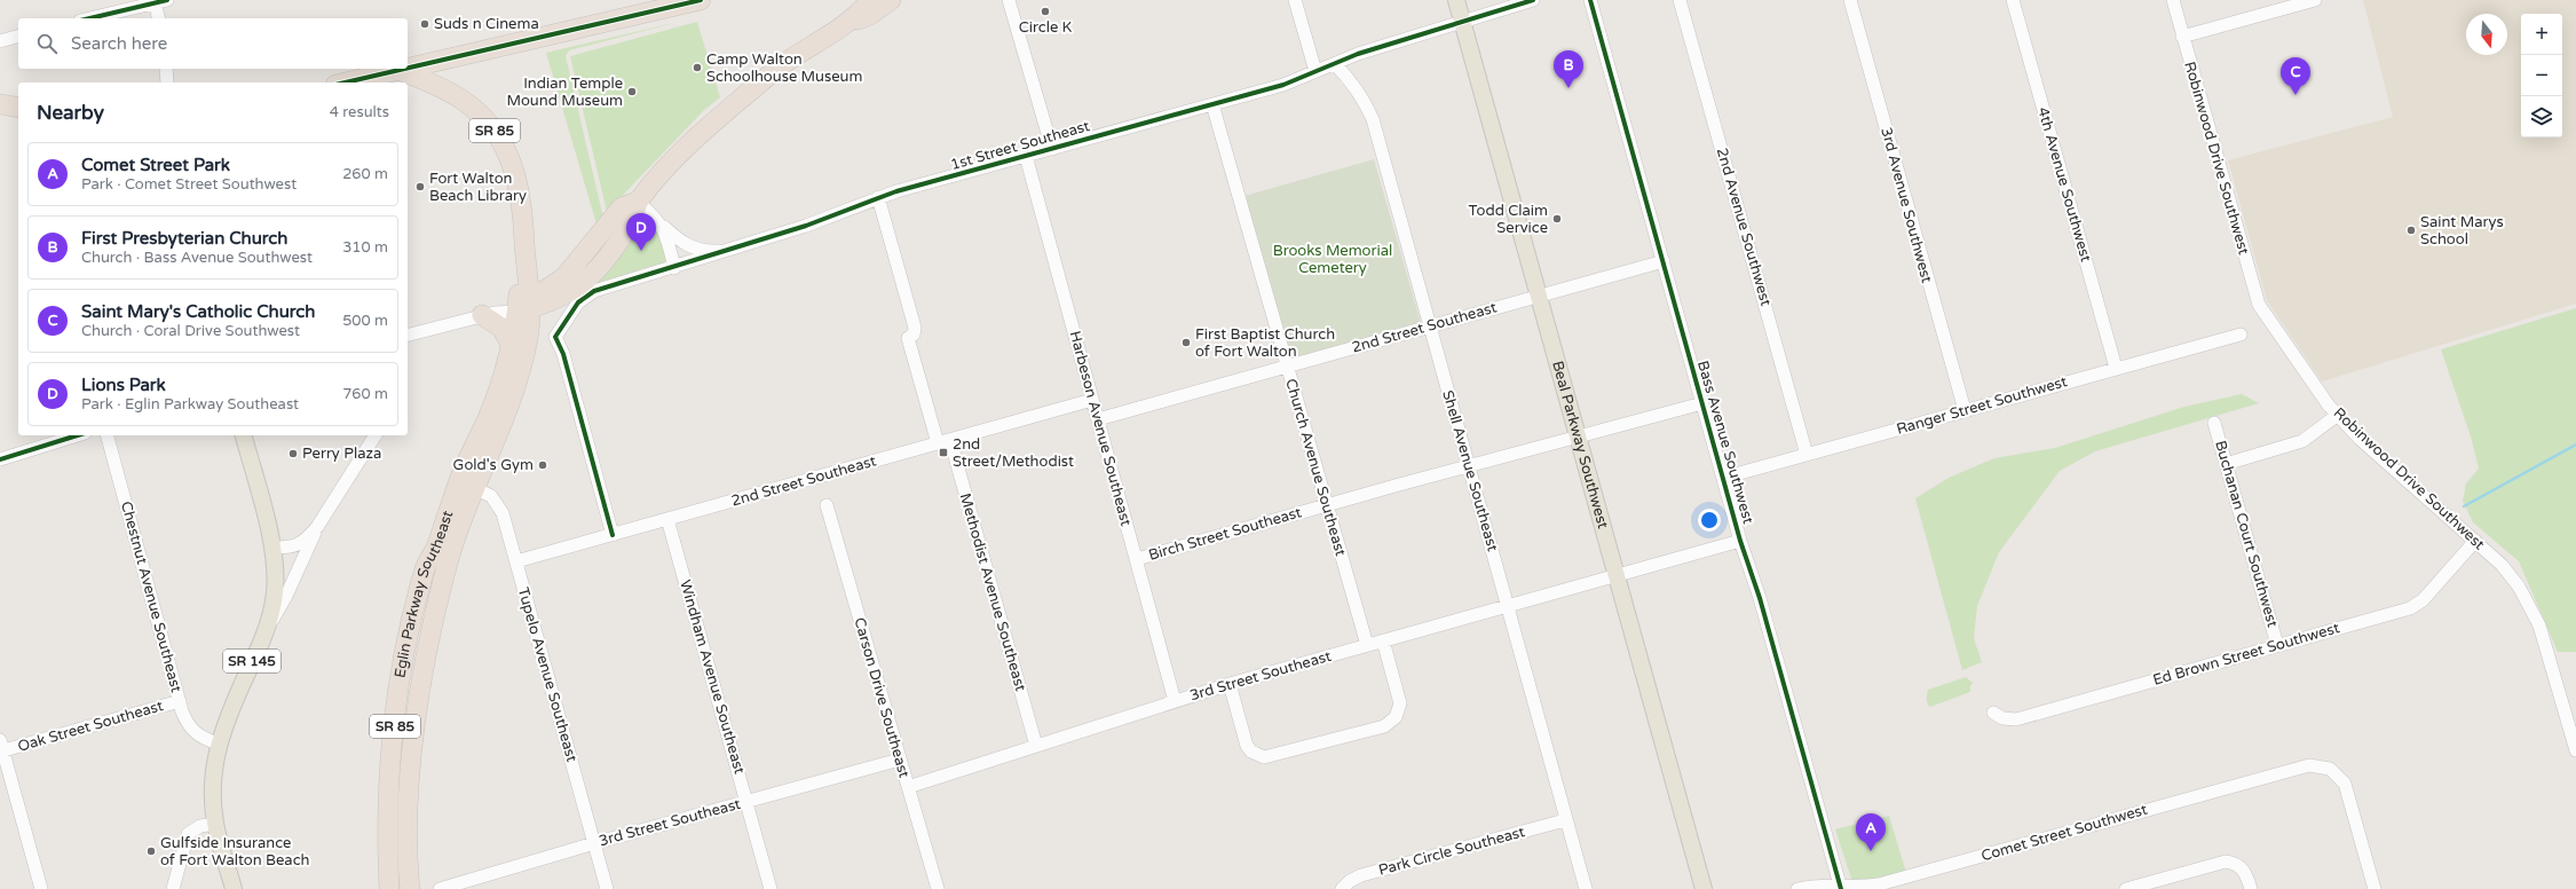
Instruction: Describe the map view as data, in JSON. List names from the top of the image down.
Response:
{
  "streets": {
    "highway": ["SR 85", "Eglin Parkway Southeast"],
    "main road": ["Beal Parkway Southwest", "SR 145"],
    "street": [
      "1st Street Southeast",
      "Robinwood Drive Southwest",
      "4th Avenue Southwest",
      "3rd Avenue Southwest",
      "2nd Avenue Southwest",
      "2nd Street Southeast",
      "Ranger Street Southwest",
      "Harbeson Avenue Southeast",
      "Bass Avenue Southwest",
      "Church Avenue Southeast",
      "Shell Avenue Southeast",
      "Birch Street Southeast",
      "Buchanan Court Southwest",
      "Methodist Avenue Southeast",
      "Chestnut Avenue Southeast",
      "Ed Brown Street Southwest",
      "Tupelo Avenue Southeast",
      "3rd Street Southeast",
      "Windham Avenue Southeast",
      "Carson Drive Southeast",
      "Oak Street Southeast",
      "Comet Street Southwest",
      "Park Circle Southeast"
    ]
  },
  "crossings": [
    ["SR 85", "Eglin Parkway Southeast"],
    ["1st Street Southeast", "2nd Street Southeast"],
    ["1st Street Southeast", "Harbeson Avenue Southeast"],
    ["1st Street Southeast", "Beal Parkway Southwest"],
    ["1st Street Southeast", "Church Avenue Southeast"],
    ["1st Street Southeast", "Shell Avenue Southeast"],
    ["Robinwood Drive Southwest", "Ed Brown Street Southwest"],
    ["4th Avenue Southwest", "Ranger Street Southwest"],
    ["3rd Avenue Southwest", "Ranger Street Southwest"],
    ["2nd Avenue Southwest", "Ranger Street Southwest"],
    ["2nd Street Southeast", "Harbeson Avenue Southeast"],
    ["2nd Street Southeast", "Bass Avenue Southwest"],
    ["2nd Street Southeast", "Beal Parkway Southwest"],
    ["2nd Street Southeast", "Church Avenue Southeast"],
    ["2nd Street Southeast", "Shell Avenue Southeast"],
    ["2nd Street Southeast", "Methodist Avenue Southeast"],
    ["2nd Street Southeast", "Tupelo Avenue Southeast"],
    ["2nd Street Southeast", "Windham Avenue Southeast"],
    ["Ranger Street Southwest", "Bass Avenue Southwest"],
    ["Harbeson Avenue Southeast", "Birch Street Southeast"],
    ["Harbeson Avenue Southeast", "3rd Street Southeast"],
    ["Bass Avenue Southwest", "Birch Street Southeast"],
    ["Bass Avenue Southwest", "3rd Street Southeast"],
    ["Bass Avenue Southwest", "Comet Street Southwest"],
    ["Beal Parkway Southwest", "Birch Street Southeast"],
    ["Beal Parkway Southwest", "3rd Street Southeast"],
    ["Church Avenue Southeast", "Birch Street Southeast"],
    ["Church Avenue Southeast", "3rd Street Southeast"],
    ["Shell Avenue Southeast", "Birch Street Southeast"],
    ["Shell Avenue Southeast", "3rd Street Southeast"],
    ["Shell Avenue Southeast", "Park Circle Southeast"],
    ["Buchanan Court Southwest", "Ed Brown Street Southwest"],
    ["Methodist Avenue Southeast", "3rd Street Southeast"],
    ["Eglin Parkway Southeast", "Tupelo Avenue Southeast"],
    ["Chestnut Avenue Southeast", "SR 145"],
    ["Chestnut Avenue Southeast", "Oak Street Southeast"],
    ["Tupelo Avenue Southeast", "3rd Street Southeast"],
    ["3rd Street Southeast", "Windham Avenue Southeast"],
    ["3rd Street Southeast", "Carson Drive Southeast"]
  ],
  "parks": ["Brooks Memorial Cemetery"],
  "places": {
    "other": [
      "Circle K",
      "Suds n Cinema",
      "Camp Walton Schoolhouse Museum",
      "Indian Temple Mound Museum",
      "Fort Walton Beach Library",
      "Todd Claim Service",
      "Saint Marys School",
      "First Baptist Church of Fort Walton",
      "Perry Plaza",
      "Gold's Gym",
      "Gulfside Insurance of Fort Walton Beach"
    ],
    "transit": ["2nd Street/Methodist"]
  },
  "north": "bottom",
  "page": {
    "map_buttons": ["+", "−"],
    "search": "Search here",
    "pins": [
      "B",
      "C",
      "D",
      "A"
    ],
    "heading": ["Nearby", "4 results"],
    "list": [
      {
        "mark": "A",
        "name": "Comet Street Park",
        "note": "Park · Comet Street Southwest",
        "value": "260 m"
      },
      {
        "mark": "B",
        "name": "First Presbyterian Church",
        "note": "Church · Bass Avenue Southwest",
        "value": "310 m"
      },
      {
        "mark": "C",
        "name": "Saint Mary's Catholic Church",
        "note": "Church · Coral Drive Southwest",
        "value": "500 m"
      },
      {
        "mark": "D",
        "name": "Lions Park",
        "note": "Park · Eglin Parkway Southeast",
        "value": "760 m"
      }
    ]
  }
}
